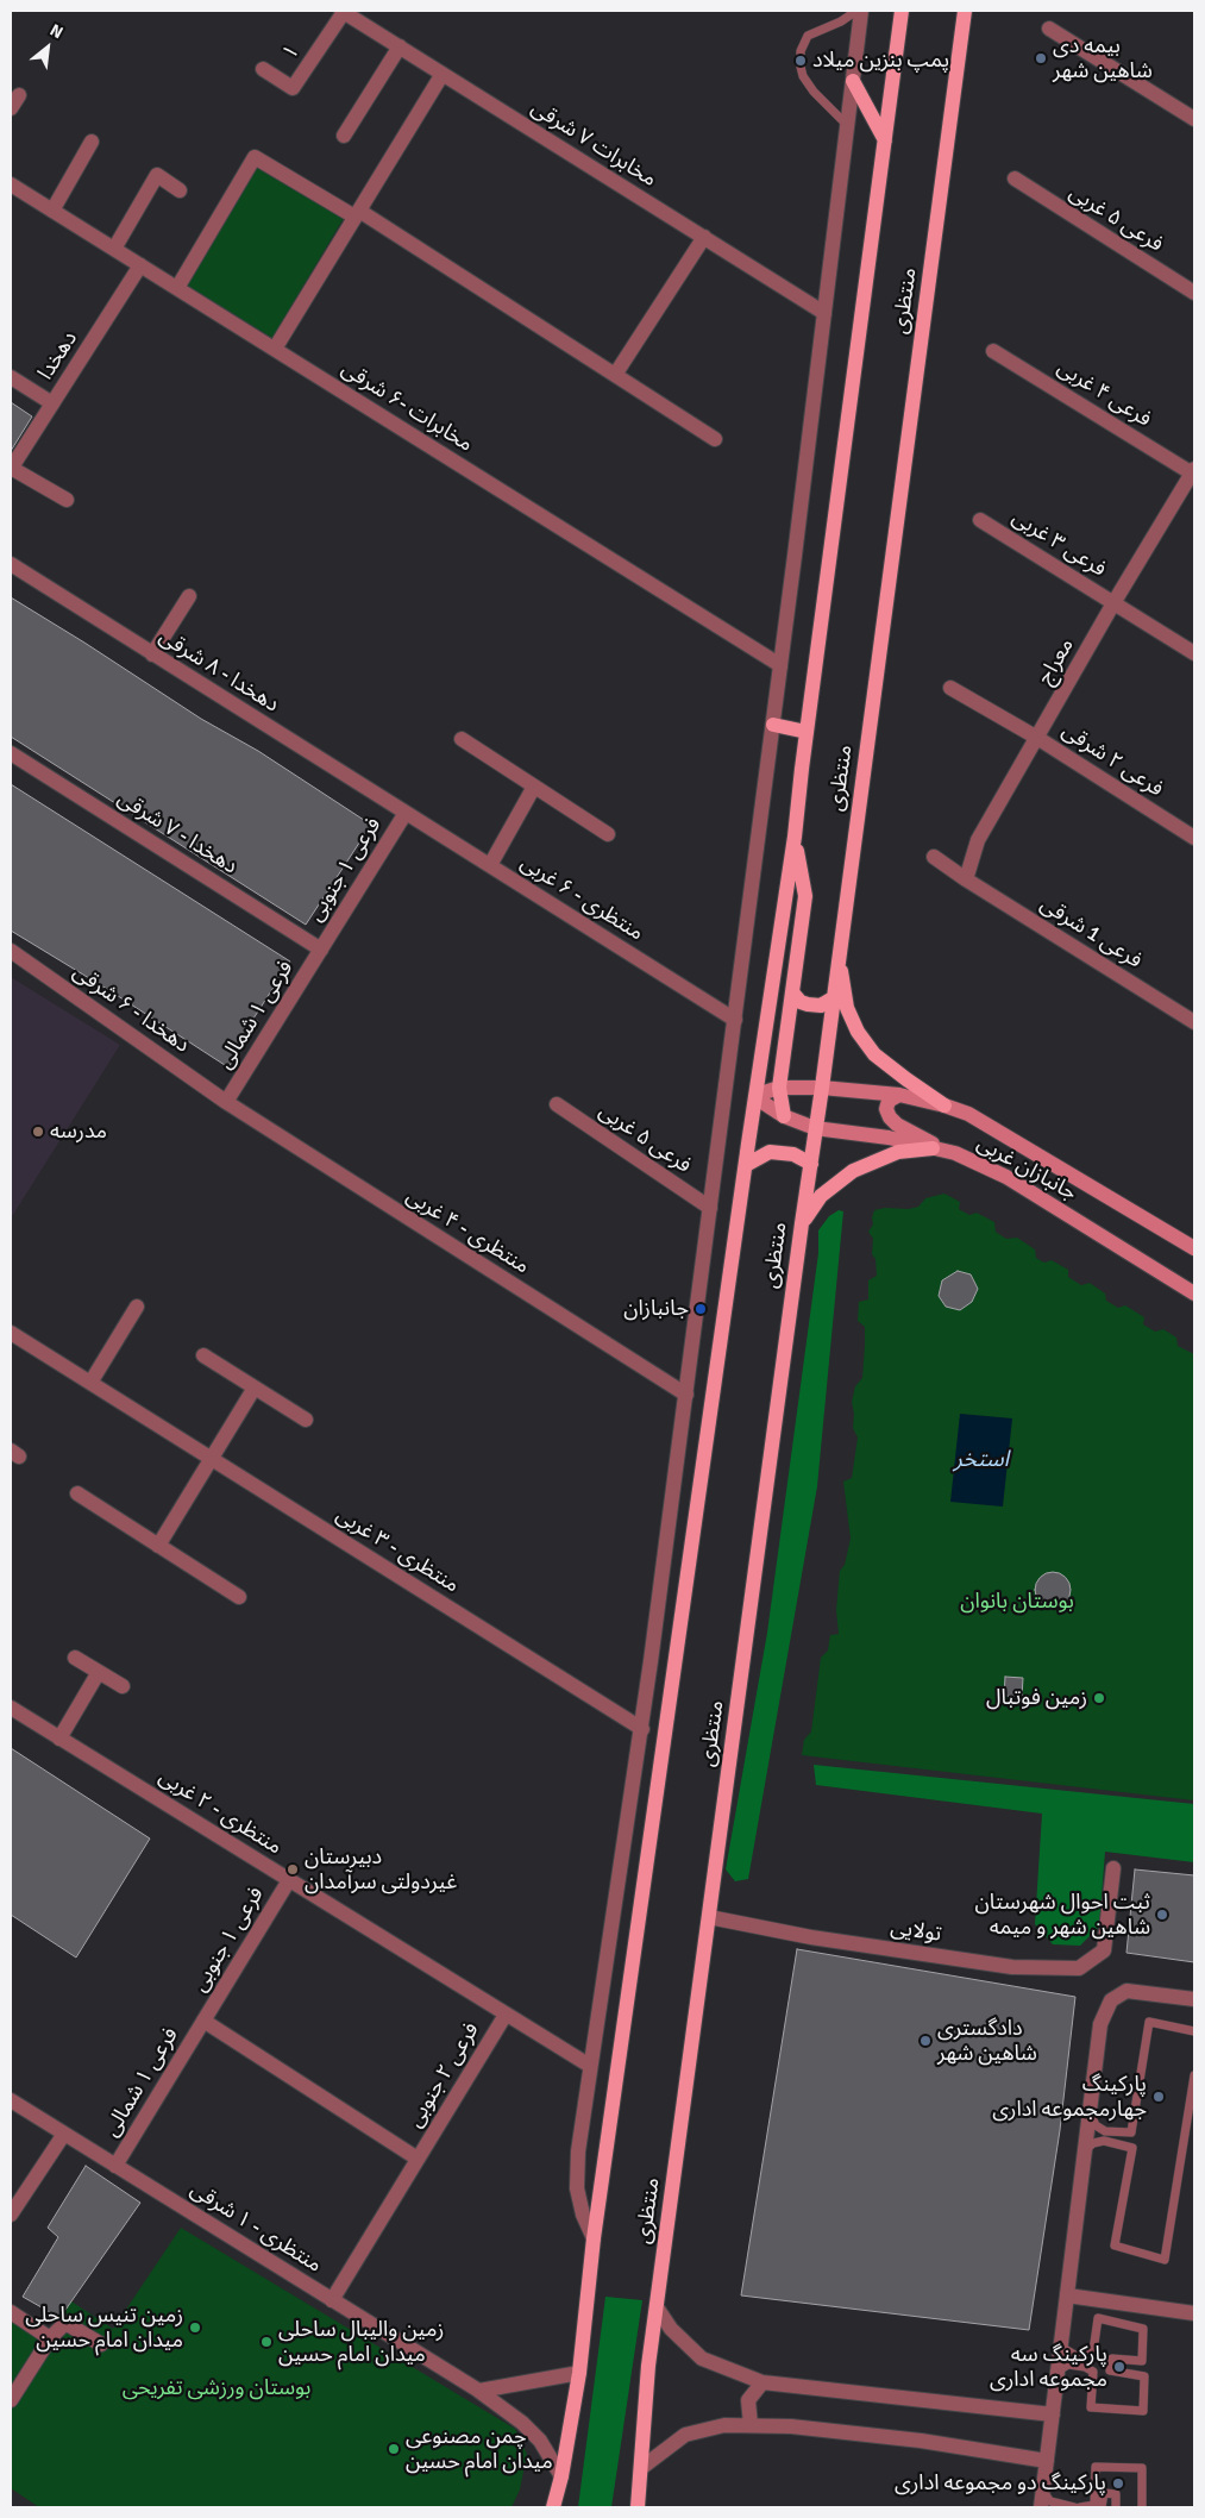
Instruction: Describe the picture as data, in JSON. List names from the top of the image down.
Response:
{
  "streets": {
    "main road": ["منتظری", "جانبازان غربی"],
    "street": [
      "۱",
      "مخابرات ۷ شرقی",
      "فرعی ۵ غربی",
      "دهخدا",
      "فرعی ۴ غربی",
      "مخابرات -۶ شرقی",
      "فرعی ۳ غربی",
      "معراج",
      "دهخدا - ۸ شرقی",
      "فرعی ۲ شرقی",
      "دهخدا - ۷ شرقی",
      "فرعی ۱ جنوبی",
      "منتظری - ۶ غربی",
      "فرعی 1 شرقی",
      "دهخدا - ۶ شرقی",
      "فرعی ۱ شمالی",
      "منتظری - ۴ غربی",
      "منتظری - ۳ غربی",
      "منتظری - ۲ غربی",
      "تولایی",
      "فرعی ۲ جنوبی",
      "منتظری - ۱ شرقی"
    ]
  },
  "crossings": [
    ["۱", "مخابرات ۷ شرقی"],
    ["مخابرات ۷ شرقی", "منتظری"],
    ["فرعی ۵ غربی", "منتظری"],
    ["منتظری", "مخابرات -۶ شرقی"],
    ["منتظری", "منتظری - ۶ غربی"],
    ["منتظری", "جانبازان غربی"],
    ["منتظری", "منتظری - ۴ غربی"],
    ["منتظری", "منتظری - ۳ غربی"],
    ["منتظری", "منتظری - ۲ غربی"],
    ["منتظری", "تولایی"],
    ["منتظری", "منتظری - ۱ شرقی"],
    ["دهخدا", "مخابرات -۶ شرقی"],
    ["فرعی ۴ غربی", "معراج"],
    ["فرعی ۳ غربی", "معراج"],
    ["معراج", "فرعی ۲ شرقی"],
    ["معراج", "فرعی 1 شرقی"],
    ["دهخدا - ۸ شرقی", "فرعی ۱ جنوبی"],
    ["دهخدا - ۸ شرقی", "منتظری - ۶ غربی"],
    ["دهخدا - ۷ شرقی", "فرعی ۱ جنوبی"],
    ["دهخدا - ۷ شرقی", "فرعی ۱ شمالی"],
    ["فرعی ۱ جنوبی", "منتظری - ۶ غربی"],
    ["فرعی ۱ جنوبی", "فرعی ۱ شمالی"],
    ["فرعی ۱ جنوبی", "منتظری - ۲ غربی"],
    ["دهخدا - ۶ شرقی", "فرعی ۱ شمالی"],
    ["دهخدا - ۶ شرقی", "منتظری - ۴ غربی"],
    ["فرعی ۱ شمالی", "منتظری - ۴ غربی"],
    ["فرعی ۱ شمالی", "منتظری - ۱ شرقی"],
    ["منتظری - ۲ غربی", "فرعی ۲ جنوبی"],
    ["فرعی ۲ جنوبی", "منتظری - ۱ شرقی"]
  ],
  "water": ["استخر"],
  "parks": ["بوستان بانوان", "بوستان ورزشی تفریحی"],
  "places": [
    "بیمه دی شاهین شهر",
    "پمپ بنزین میلاد",
    "مدرسه",
    "جانبازان",
    "زمین فوتبال",
    "دبیرستان غیردولتی سرآمدان",
    "ثبت احوال شهرستان شاهین شهر و میمه",
    "دادگستری شاهین شهر",
    "پارکینگ جهارمجموعه اداری",
    "زمین تنیس ساحلی میدان امام حسین",
    "زمین والیبال ساحلی میدان امام حسین",
    "پارکینگ سه مجموعه اداری",
    "چمن مصنوعی میدان امام حسین",
    "پارکینگ دو مجموعه اداری"
  ],
  "north": "top right"
}
